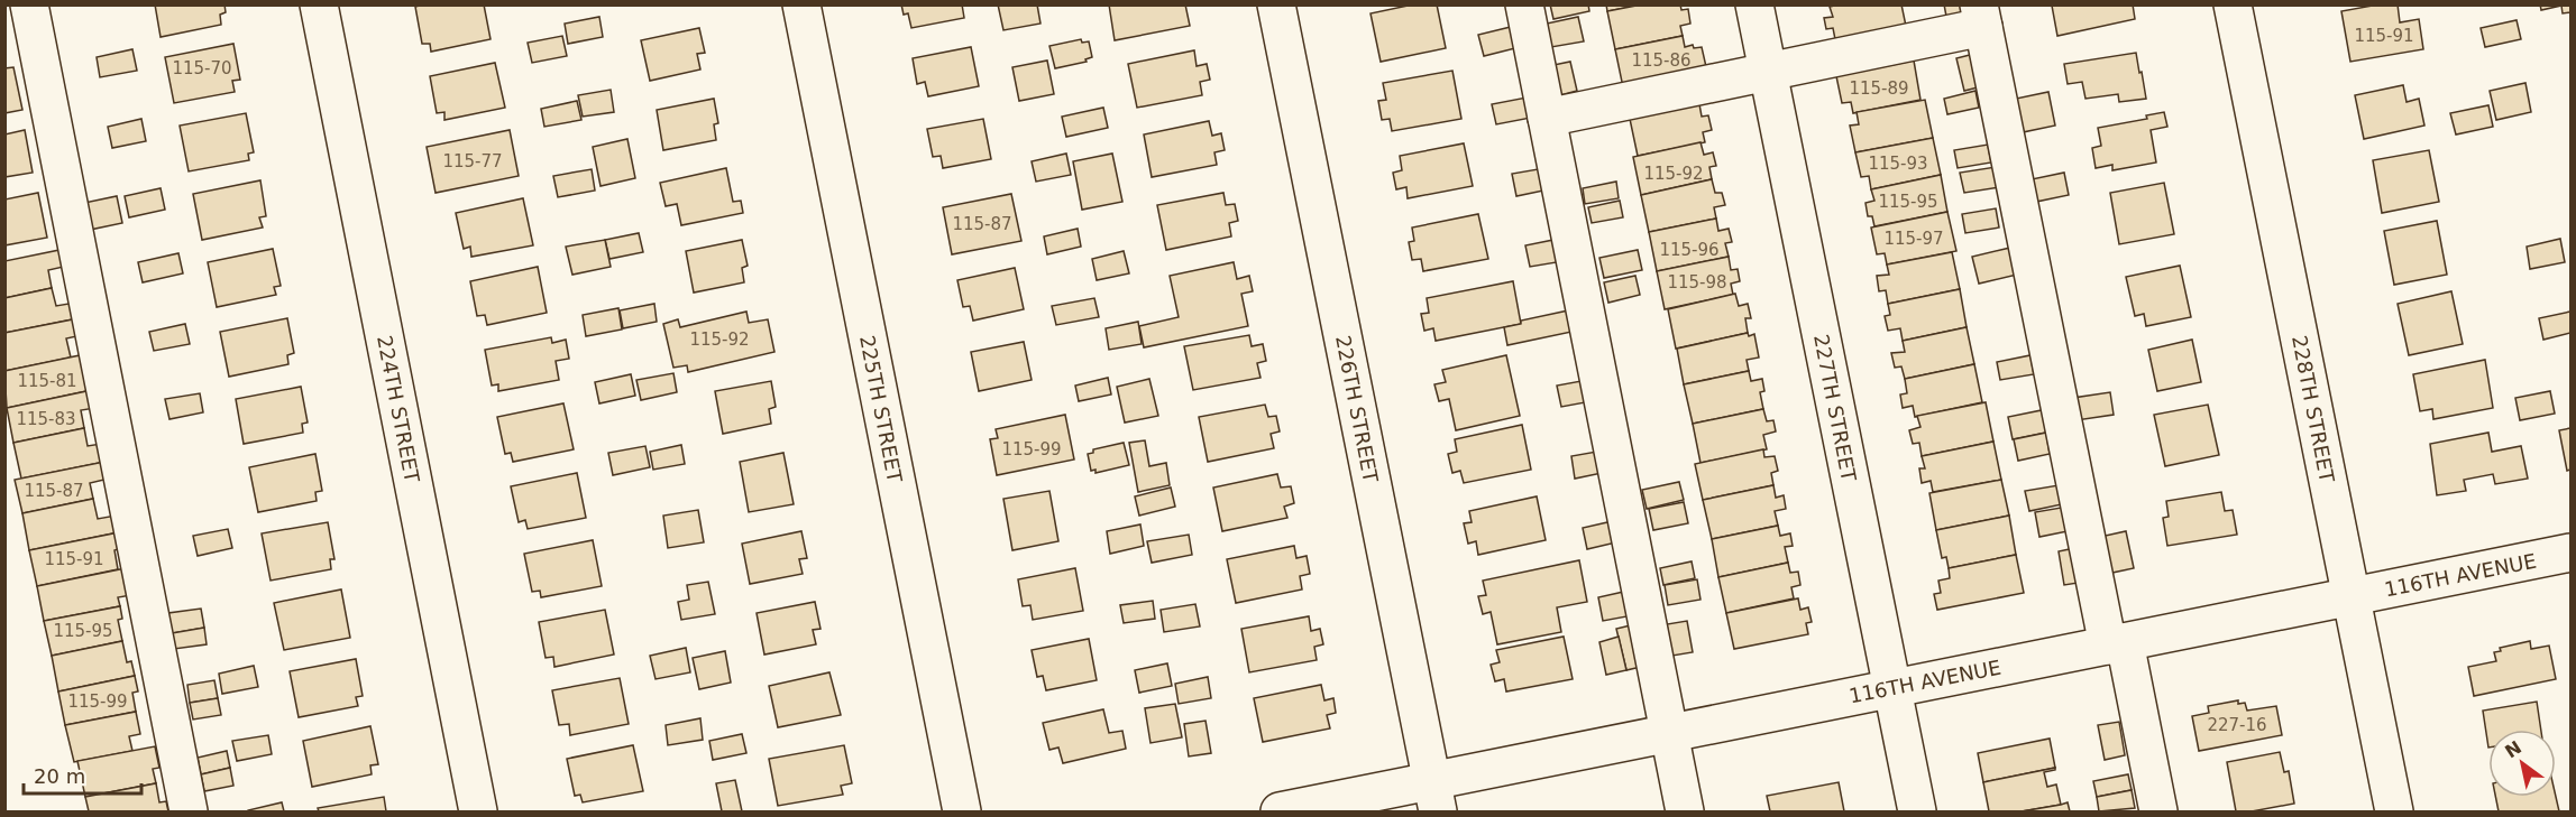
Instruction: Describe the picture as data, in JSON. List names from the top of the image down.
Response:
{
  "streets": {
    "street": [
      "227TH STREET",
      "224TH STREET",
      "225TH STREET",
      "226TH STREET",
      "228TH STREET",
      "116TH AVENUE"
    ]
  },
  "crossings": [
    ["227TH STREET", "116TH AVENUE"],
    ["226TH STREET", "116TH AVENUE"],
    ["228TH STREET", "116TH AVENUE"]
  ],
  "house_numbers": [
    "115-91",
    "115-86",
    "115-70",
    "115-89",
    "115-77",
    "115-93",
    "115-92",
    "115-95",
    "115-87",
    "115-97",
    "115-96",
    "115-98",
    "115-92",
    "115-81",
    "115-83",
    "115-99",
    "115-87",
    "115-91",
    "115-95",
    "115-99",
    "227-16"
  ],
  "scale_bar": "20 m",
  "north": "top left"
}
